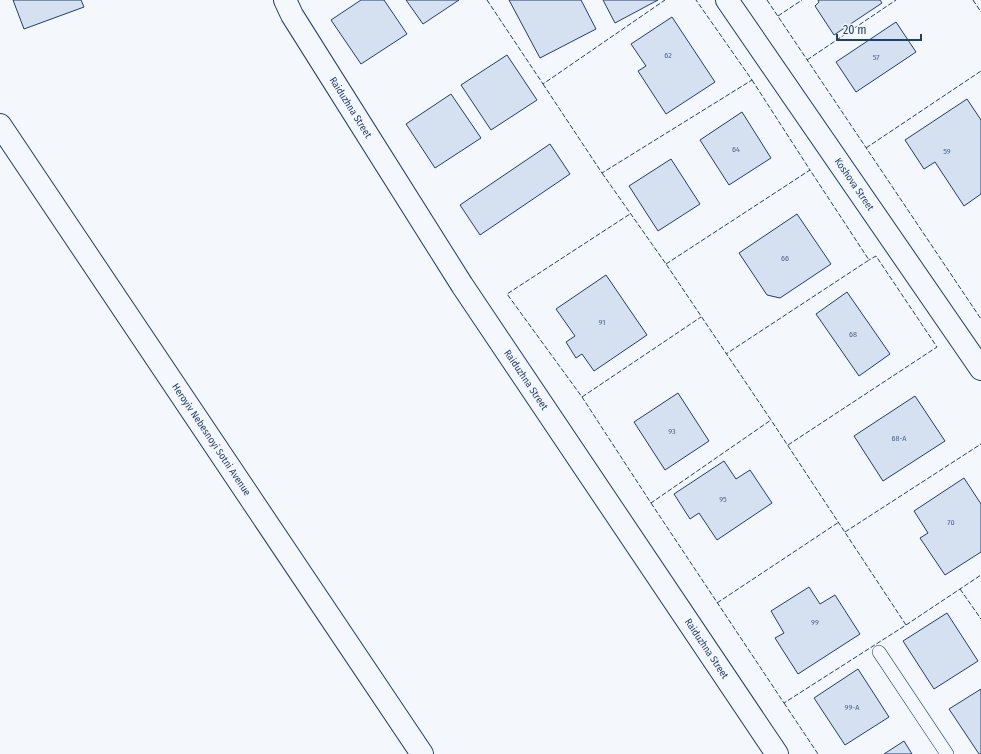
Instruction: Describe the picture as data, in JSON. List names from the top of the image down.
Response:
{
  "streets": {
    "street": ["Raiduzhna Street", "Koshova Street", "Heroyiv Nebesnoyi Sotni Avenue"]
  },
  "house_numbers": [
    "62",
    "57",
    "64",
    "59",
    "66",
    "91",
    "68",
    "93",
    "68-А",
    "95",
    "70",
    "99",
    "99-А"
  ],
  "scale_bar": "20 m"
}
